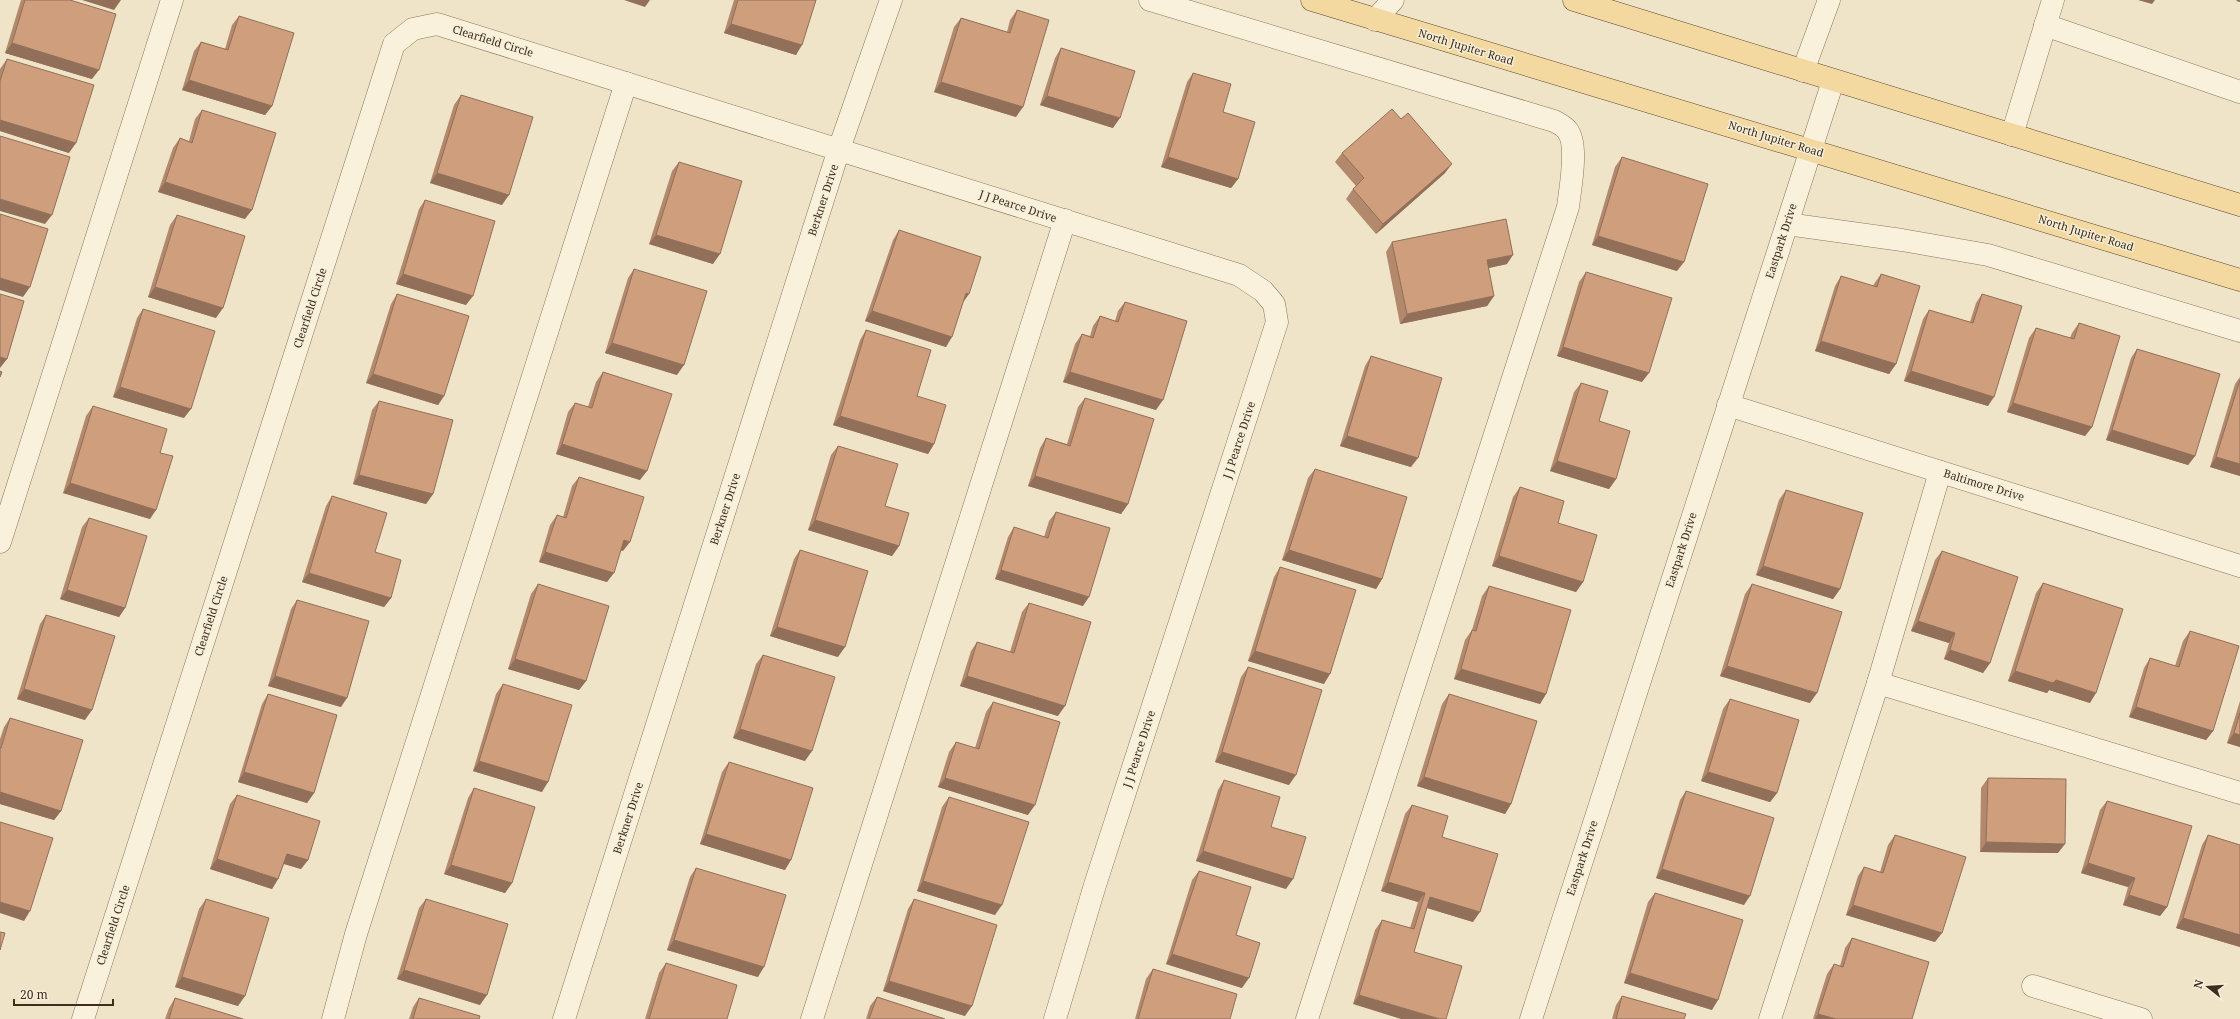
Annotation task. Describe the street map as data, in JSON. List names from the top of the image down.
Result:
{
  "streets": {
    "main road": ["North Jupiter Road"],
    "street": [
      "Clearfield Circle",
      "Berkner Drive",
      "J J Pearce Drive",
      "Eastpark Drive",
      "Baltimore Drive"
    ]
  },
  "crossings": [
    ["Clearfield Circle", "Berkner Drive"],
    ["Clearfield Circle", "J J Pearce Drive"],
    ["North Jupiter Road", "Eastpark Drive"],
    ["Berkner Drive", "J J Pearce Drive"],
    ["Eastpark Drive", "Baltimore Drive"]
  ],
  "scale_bar": "20 m",
  "north": "left"
}
